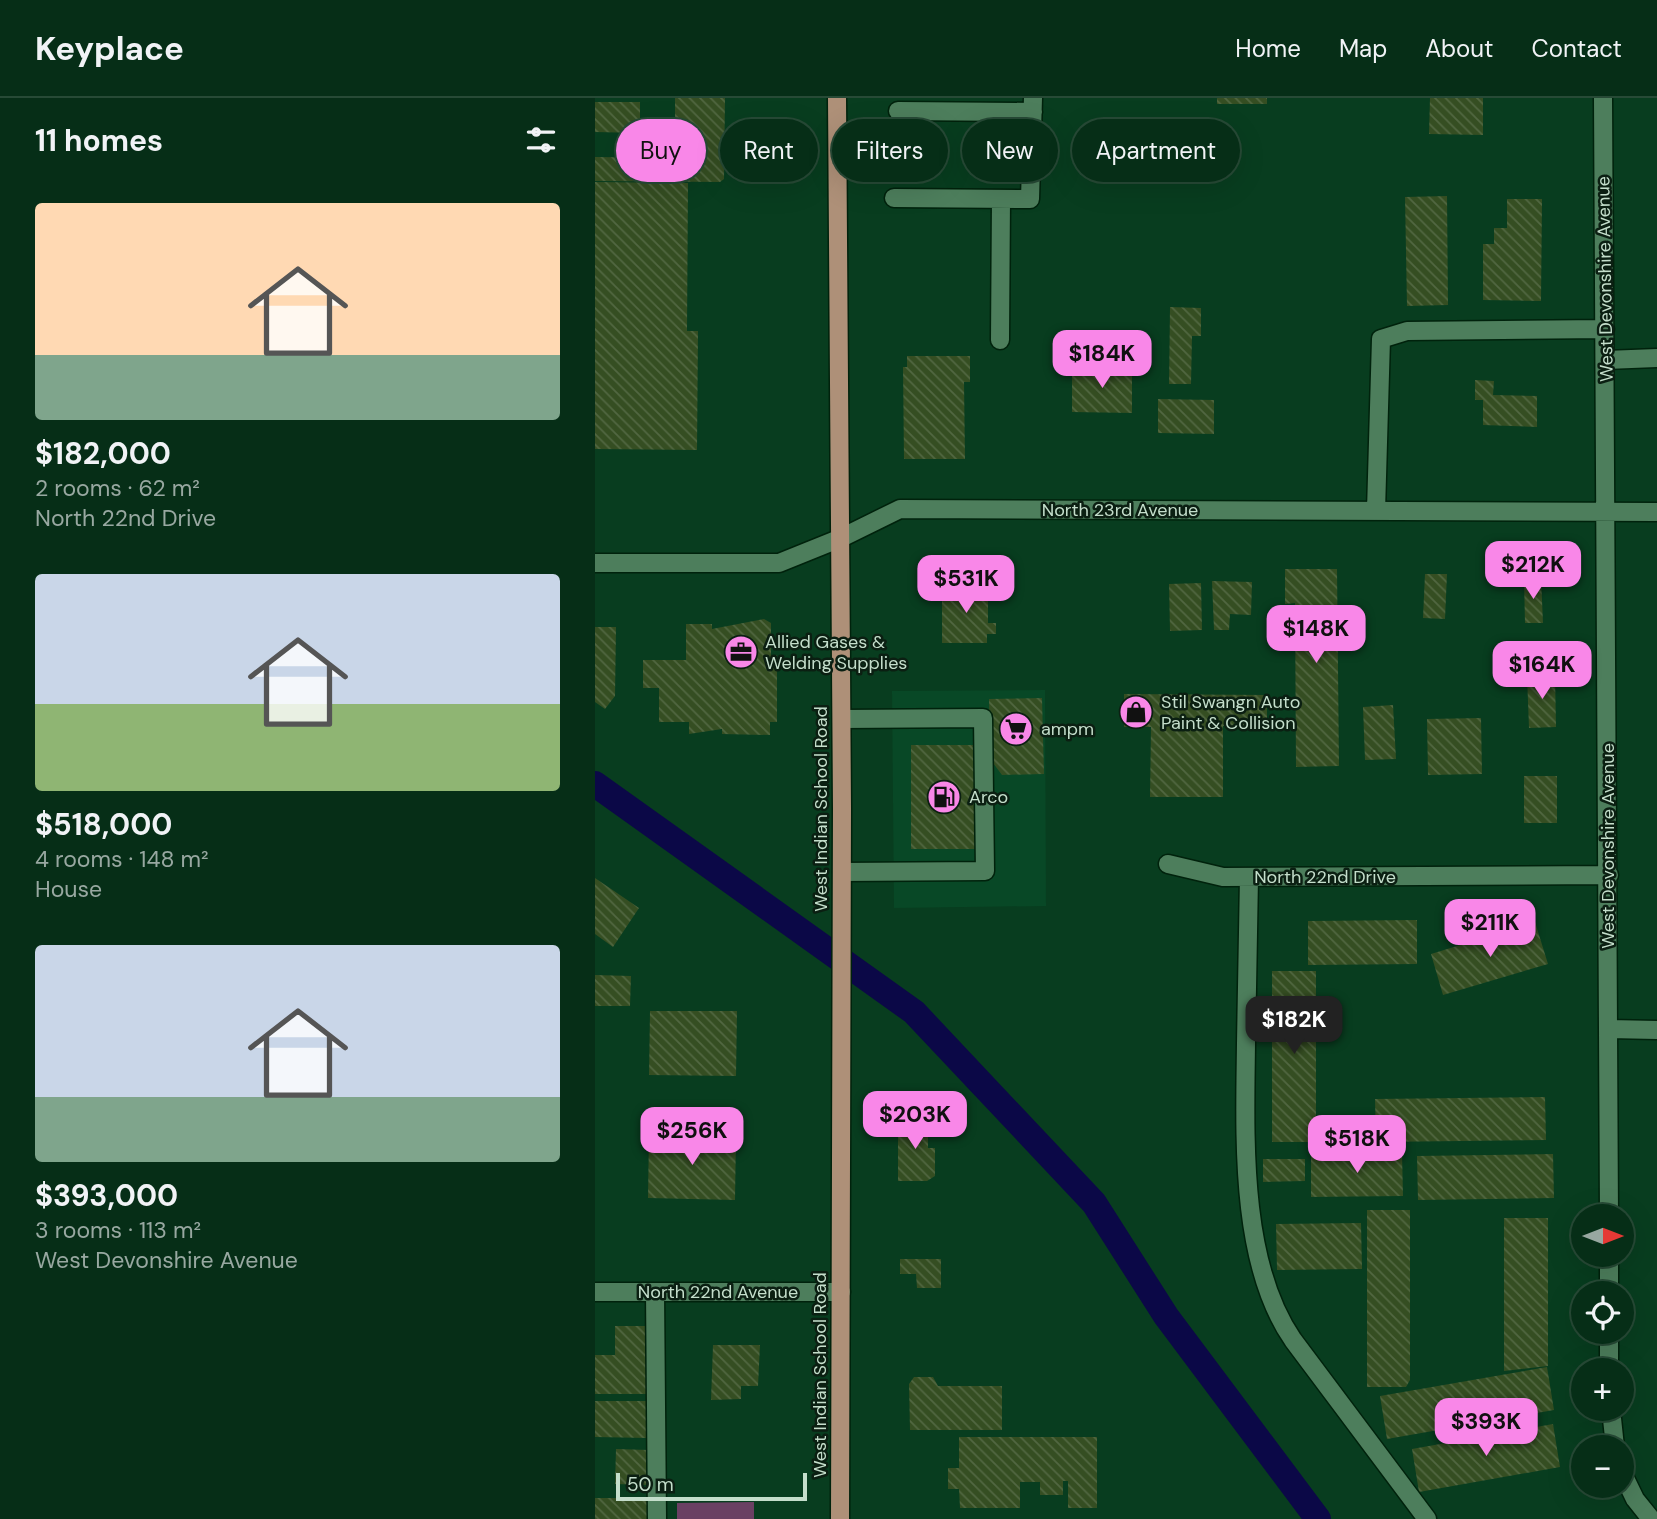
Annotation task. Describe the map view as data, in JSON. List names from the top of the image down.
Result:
{
  "streets": {
    "main road": ["West Indian School Road"],
    "street": [
      "West Devonshire Avenue",
      "North 23rd Avenue",
      "North 22nd Drive",
      "North 22nd Avenue"
    ]
  },
  "crossings": [
    ["West Devonshire Avenue", "North 23rd Avenue"],
    ["West Devonshire Avenue", "North 22nd Drive"],
    ["North 23rd Avenue", "West Indian School Road"],
    ["West Indian School Road", "North 22nd Avenue"]
  ],
  "places": {
    "office": ["Allied Gases & Welding Supplies"],
    "shop": ["Stil Swangn Auto Paint & Collision"],
    "supermarket": ["ampm"],
    "fuel station": ["Arco"]
  },
  "scale_bar": "50 m",
  "north": "right",
  "page": {
    "header": "Keyplace",
    "nav": [
      "Home",
      "Map",
      "About",
      "Contact"
    ],
    "heading": "11 homes",
    "chip": [
      "Buy",
      "Rent",
      "Filters",
      "New",
      "Apartment"
    ],
    "list": [
      {
        "name": "$182,000",
        "note": "2 rooms · 62 m² · North 22nd Drive"
      },
      {
        "name": "$518,000",
        "note": "4 rooms · 148 m² · House"
      },
      {
        "name": "$393,000",
        "note": "3 rooms · 113 m² · West Devonshire Avenue"
      }
    ],
    "price": [
      "$184K",
      "$212K",
      "$531K",
      "$148K",
      "$164K",
      "$211K",
      "$182K",
      "$203K",
      "$256K",
      "$518K",
      "$393K"
    ],
    "map_buttons": ["+", "−"],
    "scale": "50 m"
  }
}
